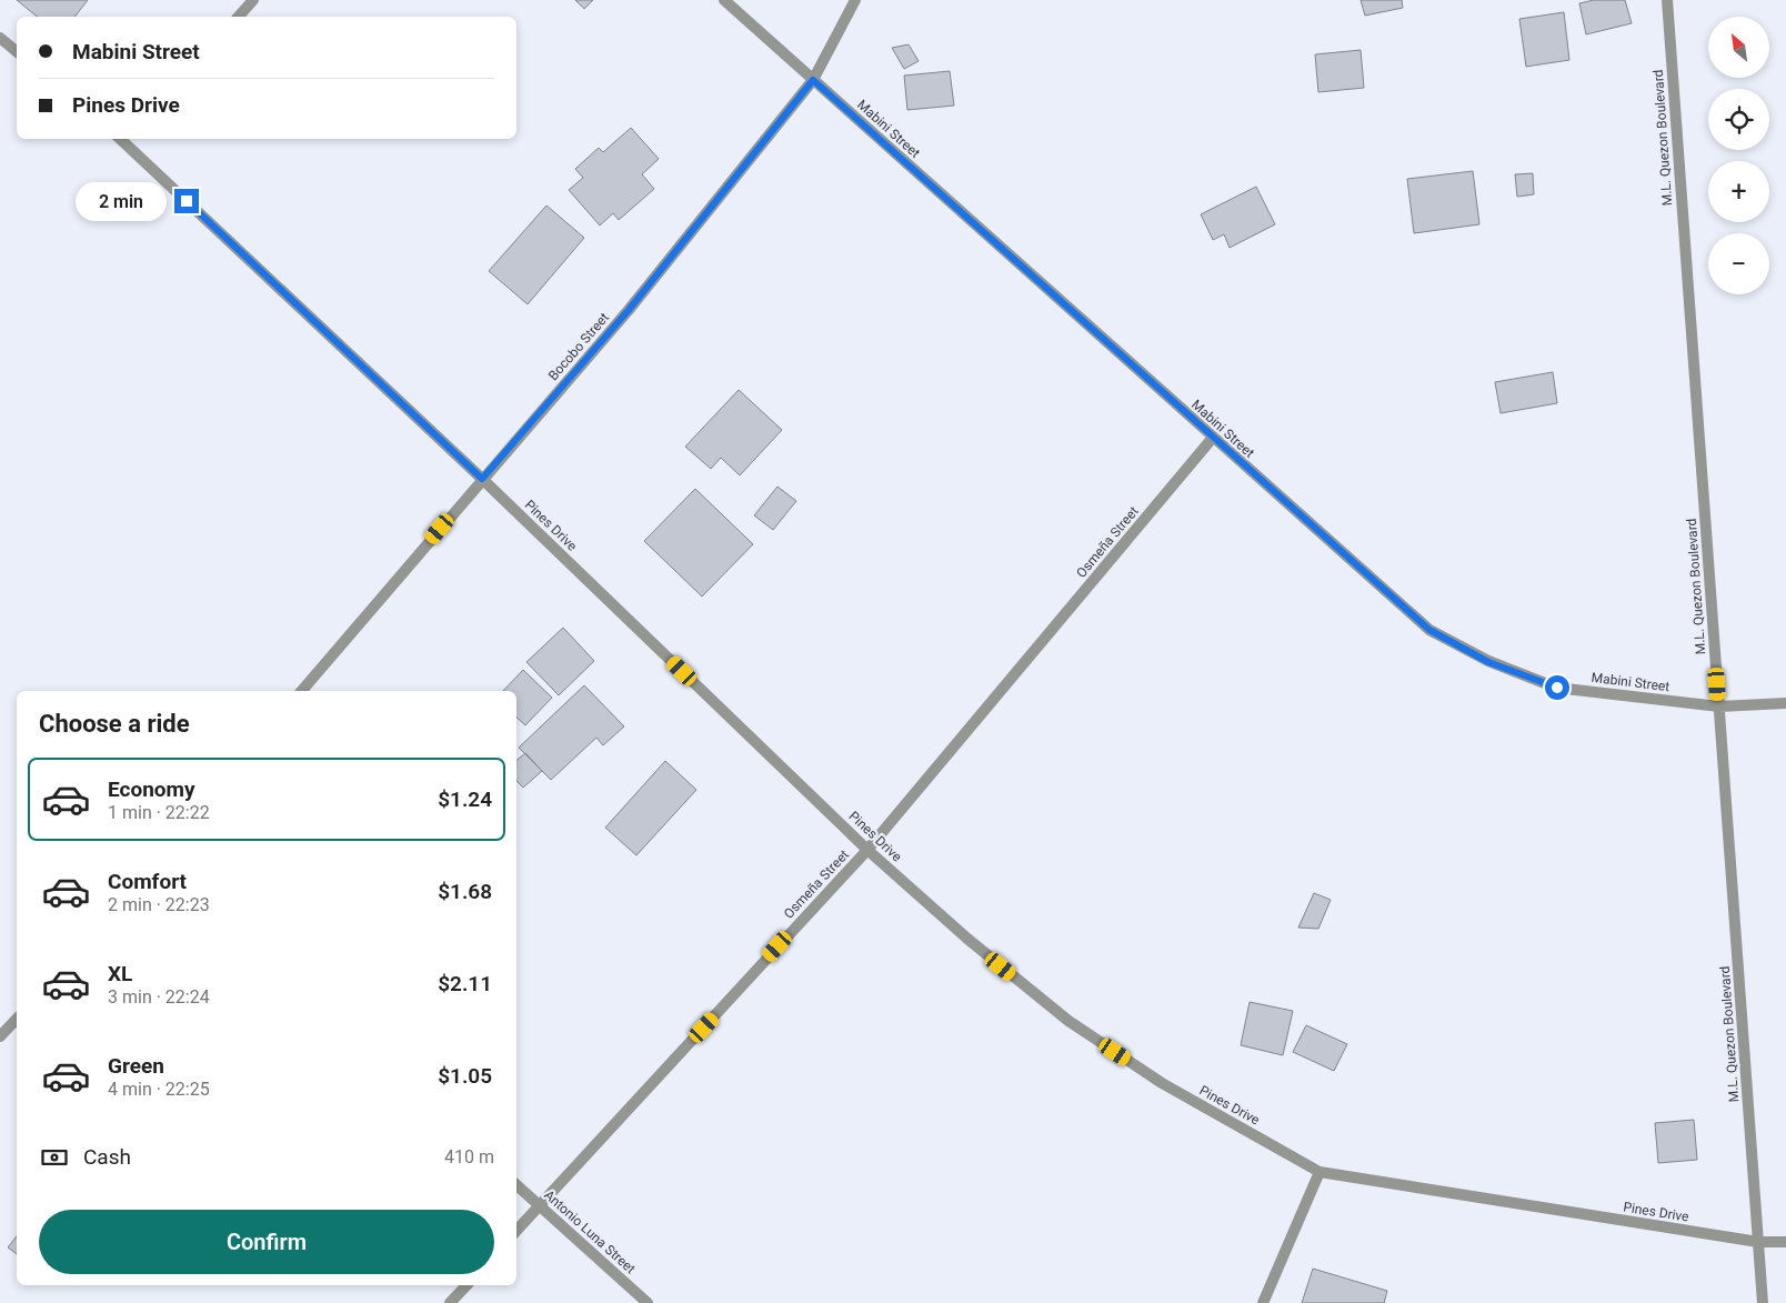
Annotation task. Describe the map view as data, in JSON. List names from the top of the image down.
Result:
{
  "streets": {
    "street": [
      "Mabini Street",
      "M.L. Quezon Boulevard",
      "Bocobo Street",
      "Pines Drive",
      "Osmeña Street",
      "Antonio Luna Street"
    ]
  },
  "crossings": [
    ["Mabini Street", "M.L. Quezon Boulevard"],
    ["Mabini Street", "Bocobo Street"],
    ["Mabini Street", "Osmeña Street"],
    ["M.L. Quezon Boulevard", "Pines Drive"],
    ["Bocobo Street", "Pines Drive"],
    ["Pines Drive", "Osmeña Street"],
    ["Osmeña Street", "Antonio Luna Street"]
  ],
  "north": "top left",
  "page": {
    "map_buttons": ["+", "−"],
    "banner": ["Mabini Street", "Pines Drive"],
    "bubble": "2 min",
    "heading": "Choose a ride",
    "list": [
      {
        "name": "Economy",
        "note": "1 min · 22:22",
        "value": "$1.24"
      },
      {
        "name": "Comfort",
        "note": "2 min · 22:23",
        "value": "$1.68"
      },
      {
        "name": "XL",
        "note": "3 min · 22:24",
        "value": "$2.11"
      },
      {
        "name": "Green",
        "note": "4 min · 22:25",
        "value": "$1.05"
      }
    ],
    "pay": ["Cash", "410 m"],
    "buttons": "Confirm"
  }
}
